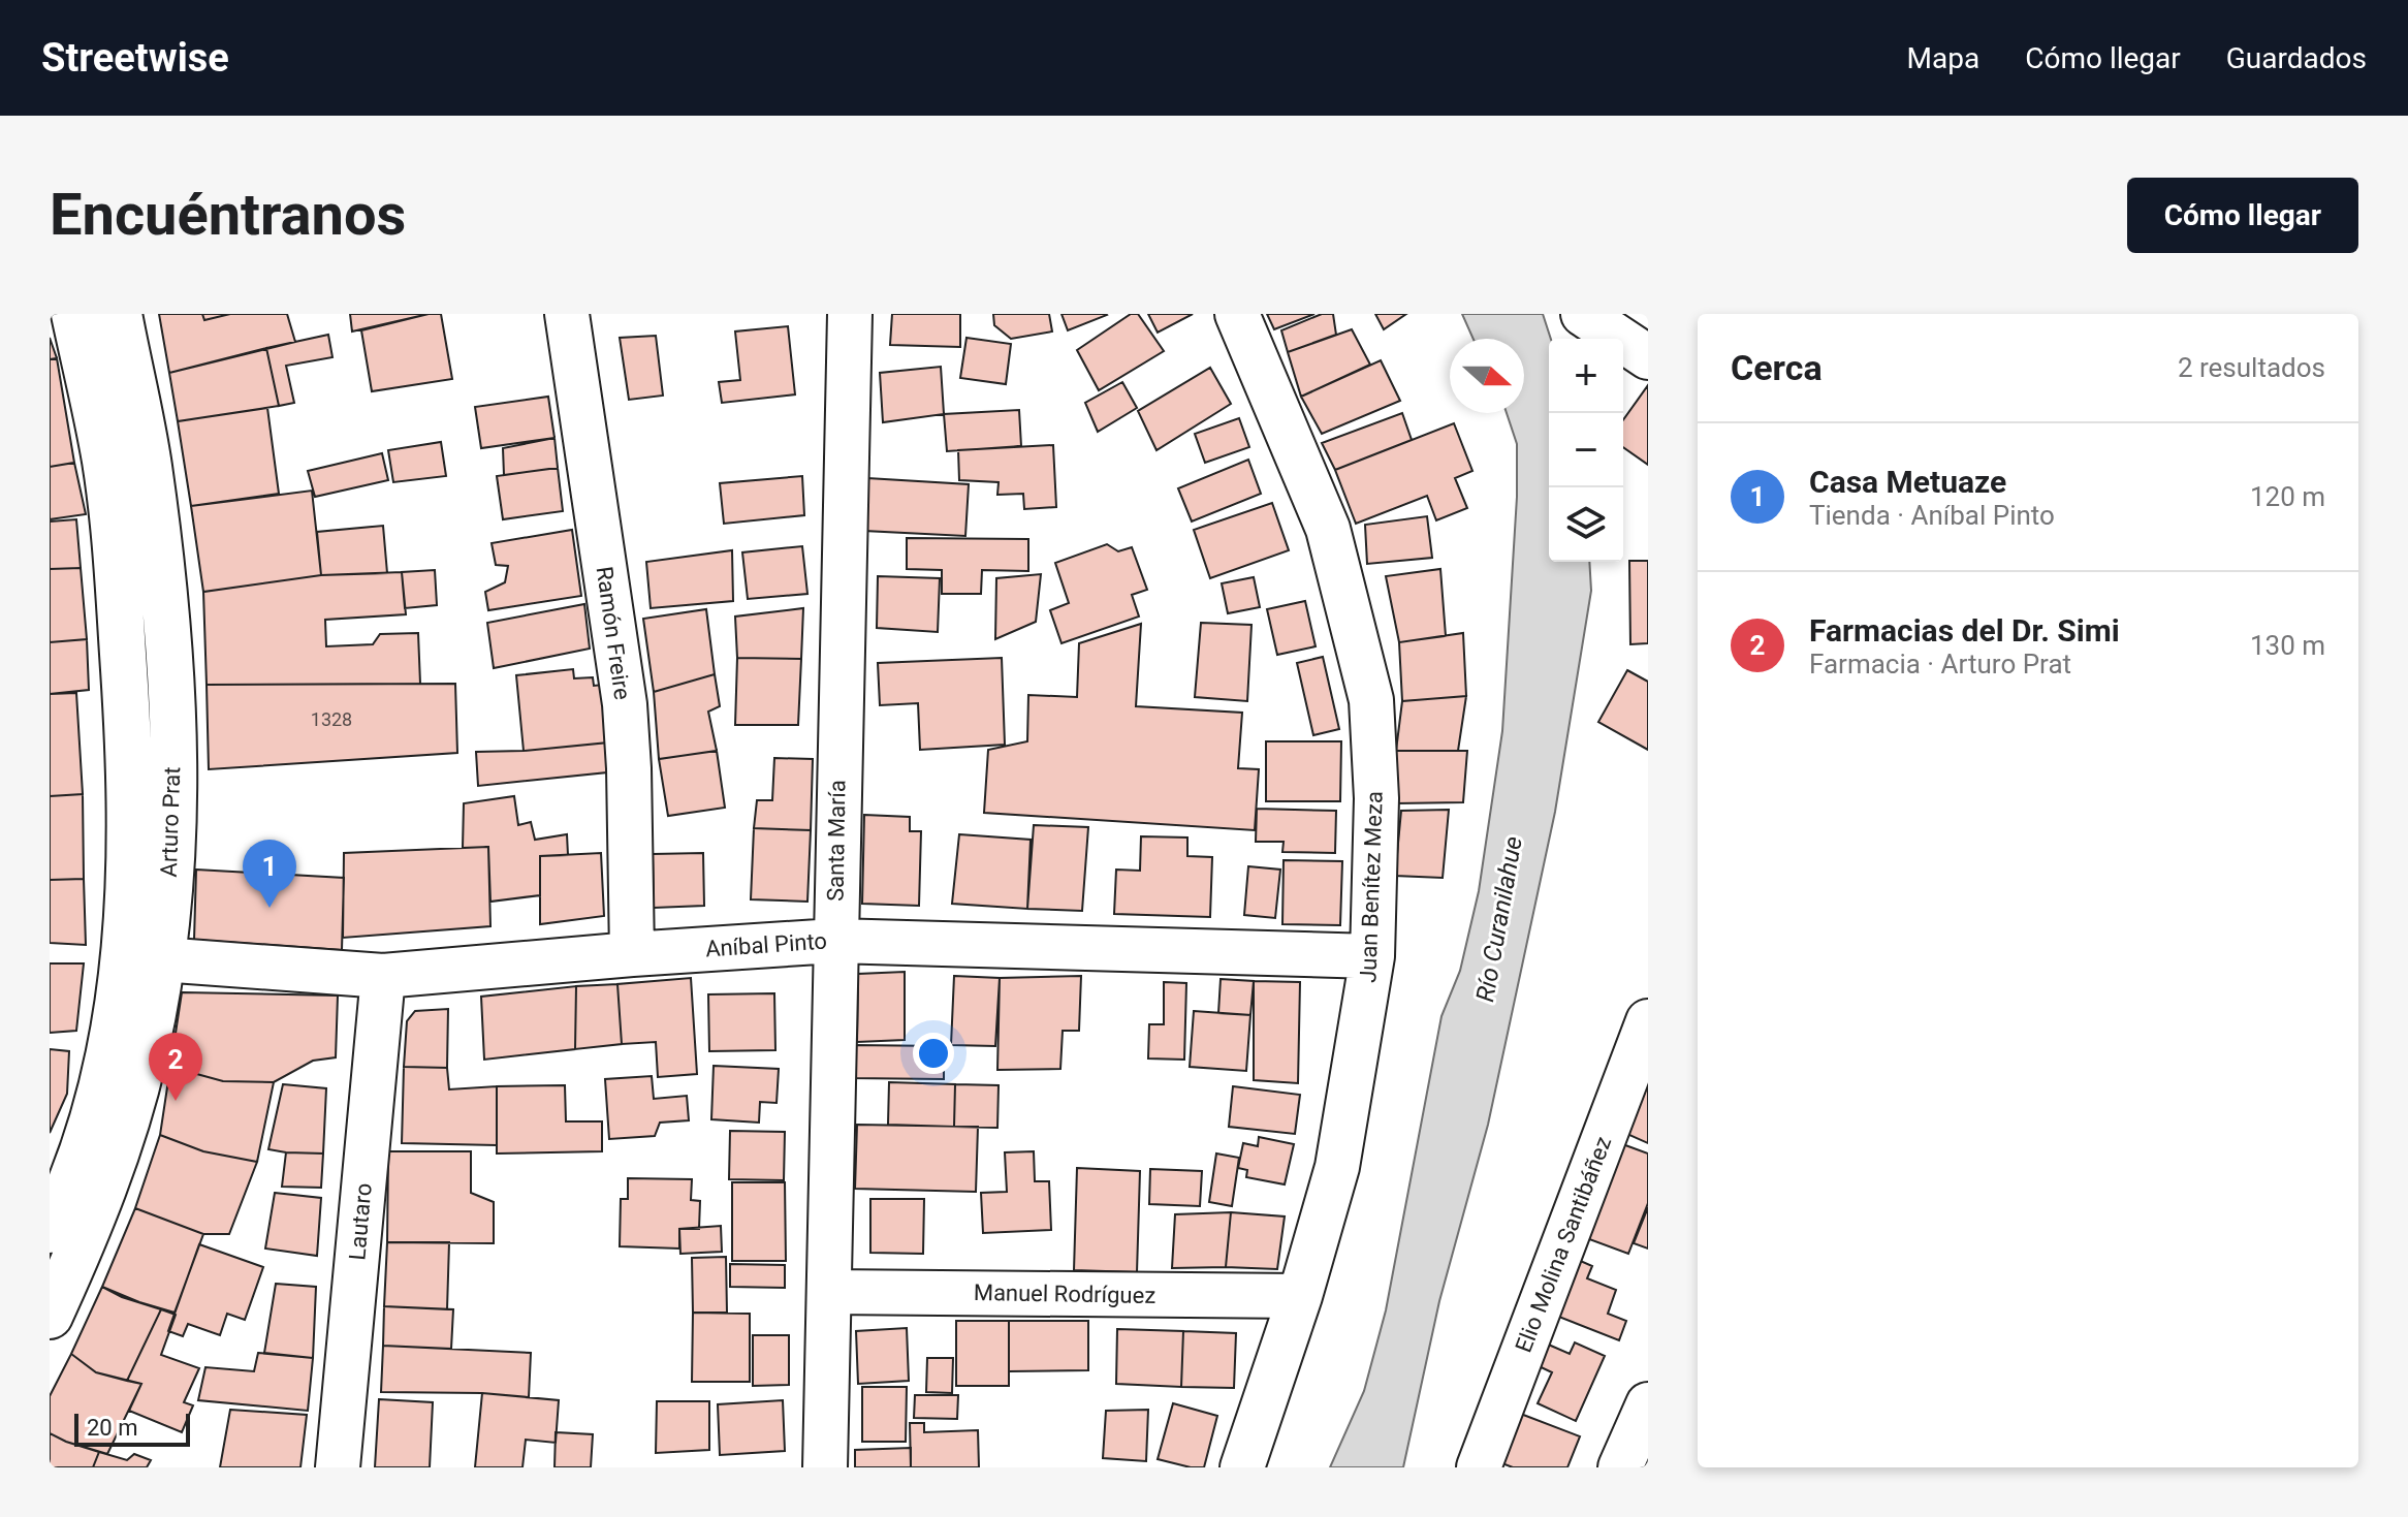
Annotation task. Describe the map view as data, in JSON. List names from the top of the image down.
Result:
{
  "streets": {
    "main road": ["Arturo Prat"],
    "street": [
      "Ramón Freire",
      "Santa María",
      "Juan Benítez Meza",
      "Aníbal Pinto",
      "Lautaro",
      "Elio Molina Santibáñez",
      "Manuel Rodríguez"
    ]
  },
  "crossings": [
    ["Ramón Freire", "Aníbal Pinto"],
    ["Arturo Prat", "Aníbal Pinto"],
    ["Santa María", "Aníbal Pinto"],
    ["Santa María", "Manuel Rodríguez"],
    ["Juan Benítez Meza", "Aníbal Pinto"],
    ["Juan Benítez Meza", "Manuel Rodríguez"],
    ["Aníbal Pinto", "Lautaro"]
  ],
  "water": ["Río Curanilahue"],
  "house_numbers": ["1328"],
  "scale_bar": "20 m",
  "north": "right",
  "page": {
    "header": "Streetwise",
    "nav": ["Mapa", "Cómo llegar", "Guardados"],
    "buttons": "Cómo llegar",
    "title": "Encuéntranos",
    "heading": ["Cerca", "2 resultados"],
    "map_buttons": ["+", "−"],
    "list": [
      {
        "mark": "1",
        "name": "Casa Metuaze",
        "note": "Tienda · Aníbal Pinto",
        "value": "120 m"
      },
      {
        "mark": "2",
        "name": "Farmacias del Dr. Simi",
        "note": "Farmacia · Arturo Prat",
        "value": "130 m"
      }
    ],
    "pins": ["1", "2"],
    "scale": "20 m"
  }
}
